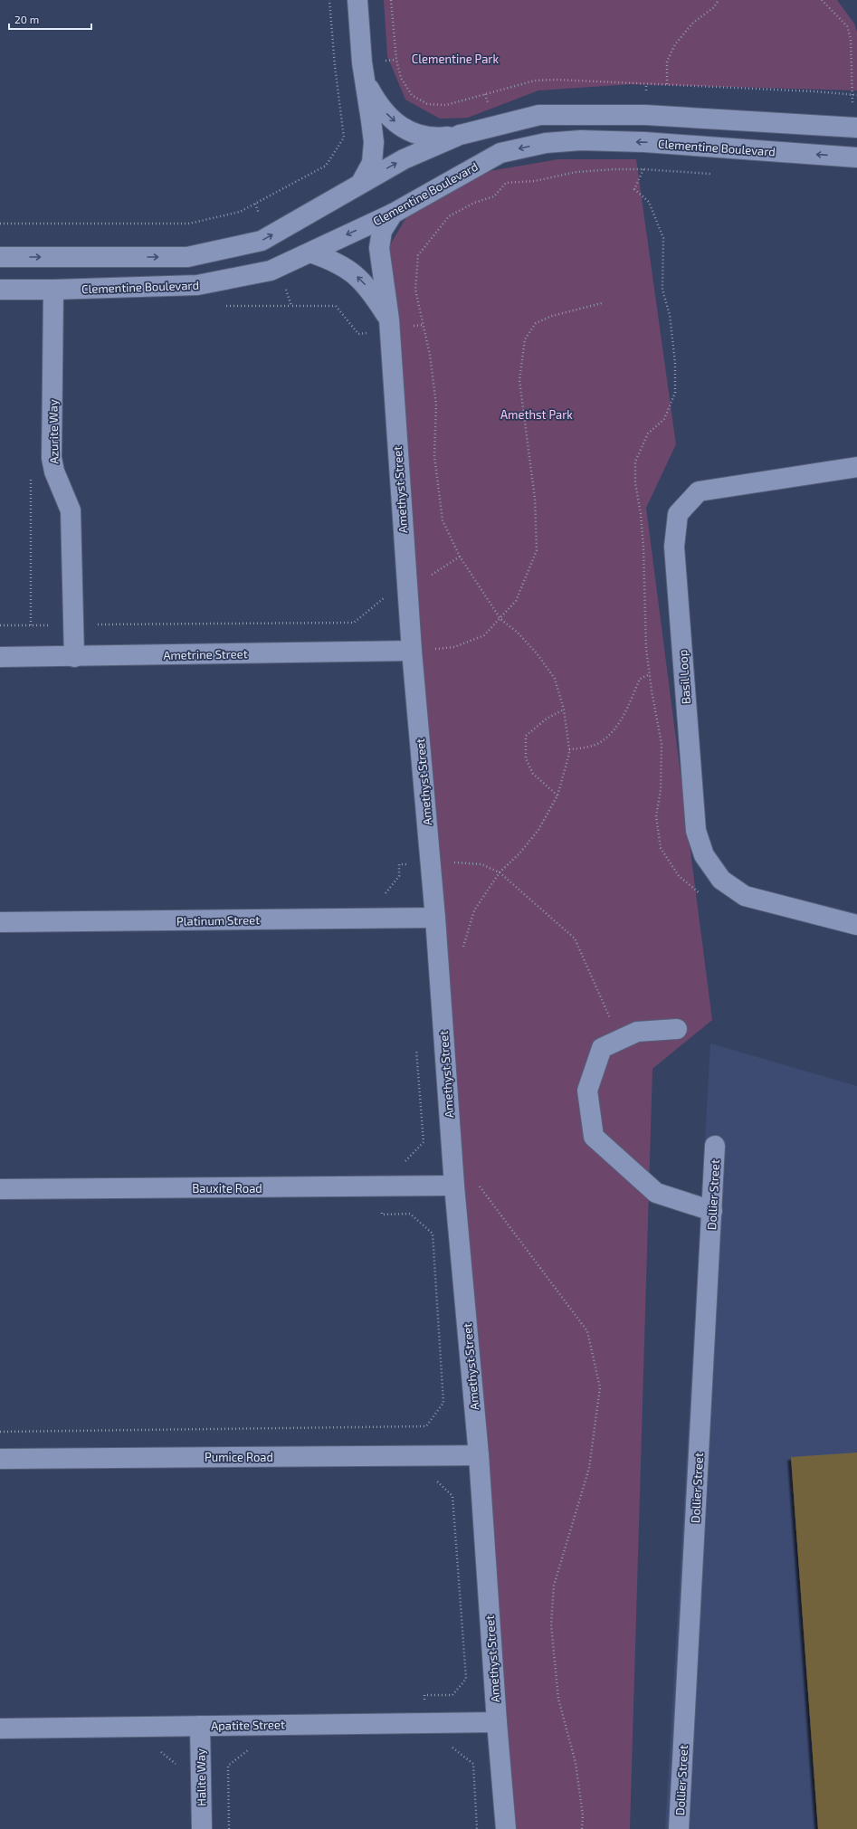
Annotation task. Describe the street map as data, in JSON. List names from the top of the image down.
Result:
{
  "streets": {
    "street": [
      "Clementine Boulevard",
      "Azurite Way",
      "Amethyst Street",
      "Ametrine Street",
      "Basil Loop",
      "Platinum Street",
      "Bauxite Road",
      "Dollier Street",
      "Pumice Road",
      "Apatite Street",
      "Halite Way"
    ]
  },
  "crossings": [
    ["Clementine Boulevard", "Azurite Way"],
    ["Clementine Boulevard", "Amethyst Street"],
    ["Azurite Way", "Ametrine Street"],
    ["Amethyst Street", "Ametrine Street"],
    ["Amethyst Street", "Platinum Street"],
    ["Amethyst Street", "Bauxite Road"],
    ["Amethyst Street", "Pumice Road"],
    ["Amethyst Street", "Apatite Street"],
    ["Apatite Street", "Halite Way"]
  ],
  "parks": ["Clementine Park", "Amethst Park"],
  "scale_bar": "20 m"
}
